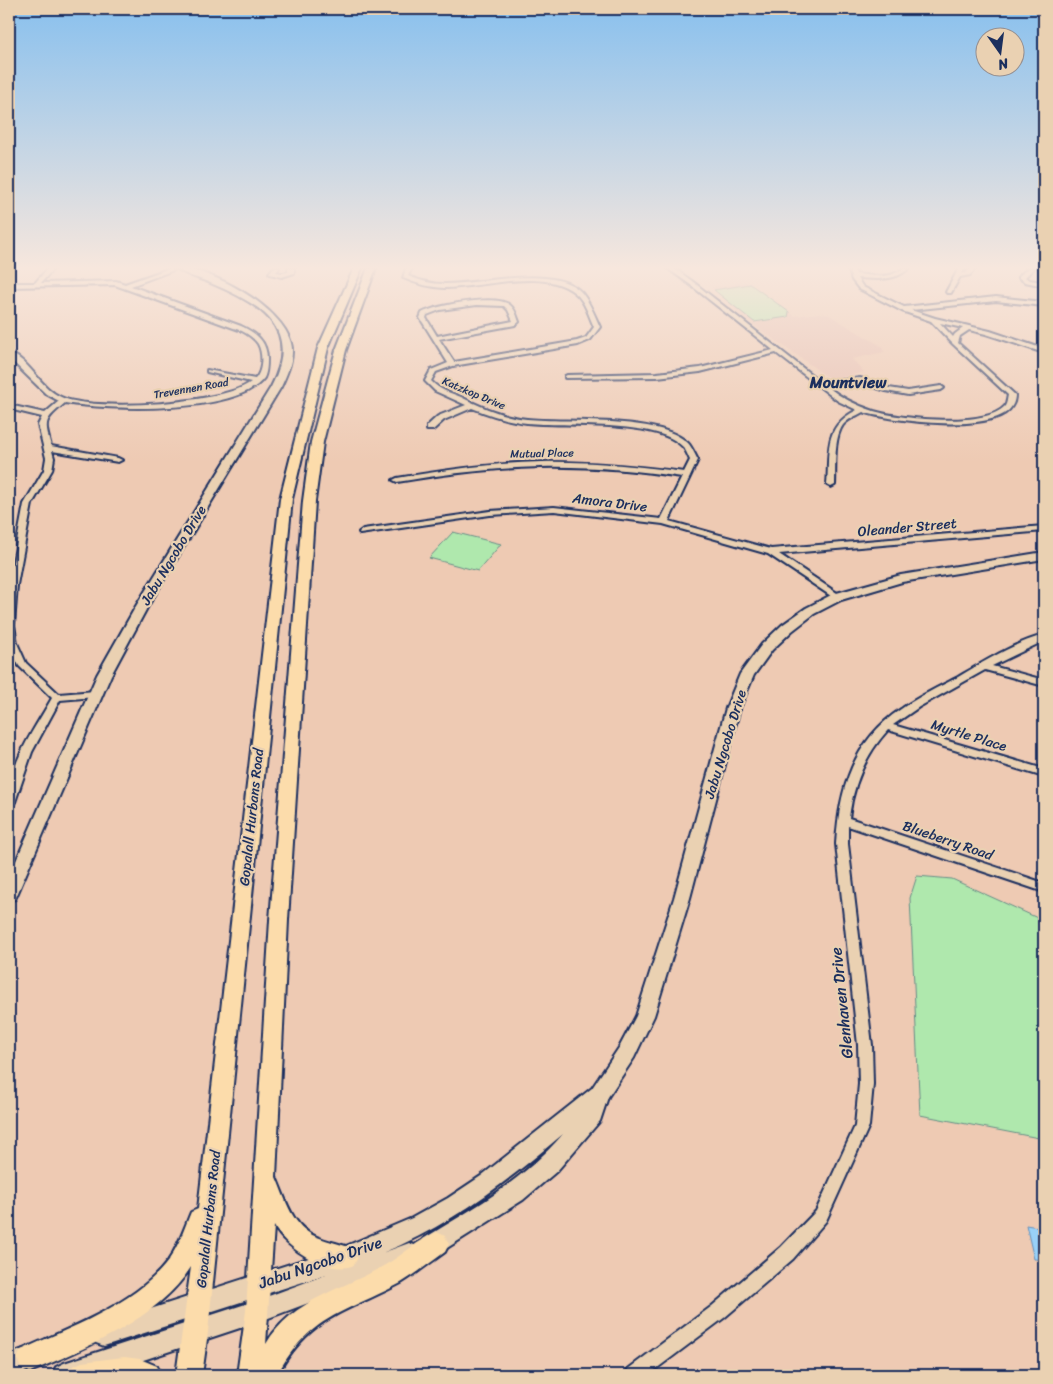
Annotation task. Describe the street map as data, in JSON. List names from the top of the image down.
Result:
{
  "streets": {
    "main road": ["Jabu Ngcobo Drive", "Gopalall Hurbans Road"],
    "street": [
      "Trevennen Road",
      "Katzkop Drive",
      "Mutual Place",
      "Amora Drive",
      "Oleander Street",
      "Myrtle Place",
      "Blueberry Road",
      "Glenhaven Drive"
    ]
  },
  "crossings": [
    ["Katzkop Drive", "Mutual Place"],
    ["Katzkop Drive", "Amora Drive"],
    ["Amora Drive", "Oleander Street"],
    ["Amora Drive", "Jabu Ngcobo Drive"],
    ["Jabu Ngcobo Drive", "Gopalall Hurbans Road"],
    ["Myrtle Place", "Glenhaven Drive"],
    ["Blueberry Road", "Glenhaven Drive"]
  ],
  "districts": ["Mountview"],
  "north": "bottom"
}
